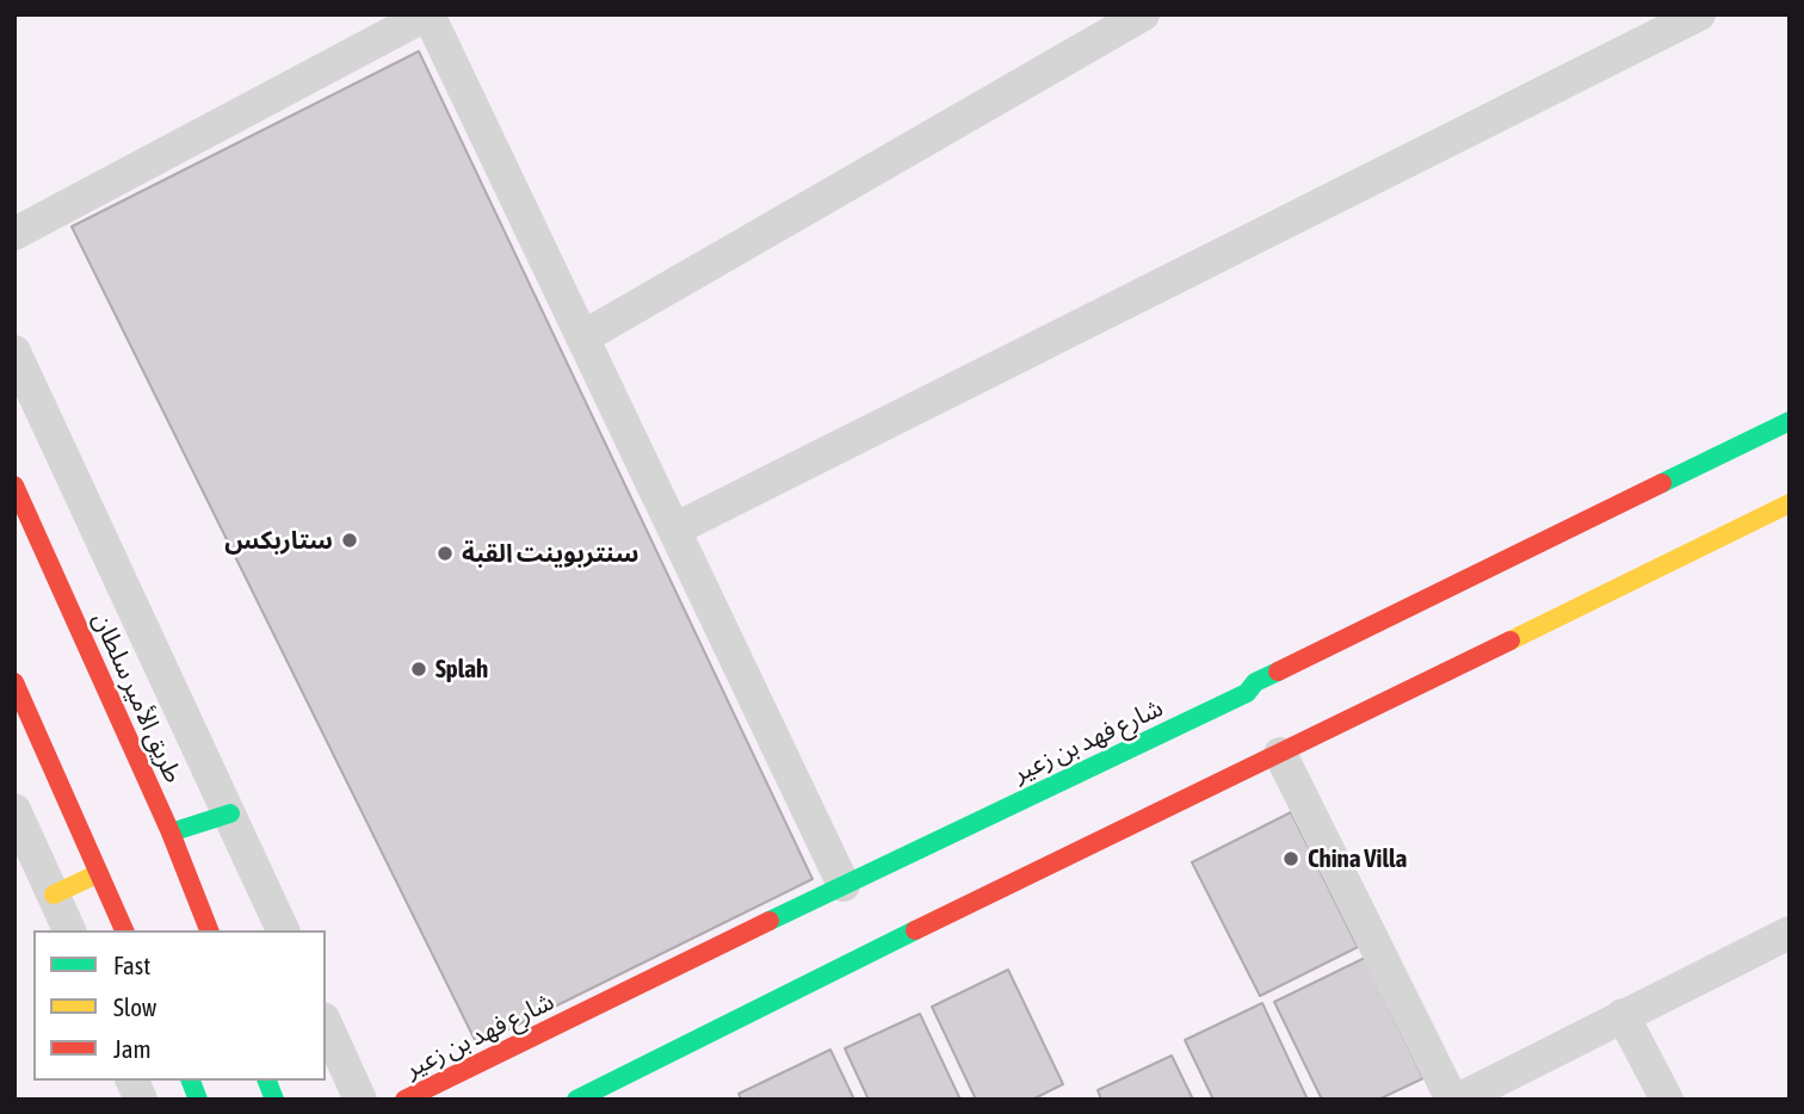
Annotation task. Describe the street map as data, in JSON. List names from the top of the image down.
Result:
{
  "streets": {
    "street": ["طريق الأمير سلطان", "شارع فهد بن زعير"]
  },
  "places": [
    "ستاربكس",
    "سنتربوينت القبة",
    "Splah",
    "China Villa"
  ],
  "legend": ["Fast", "Slow", "Jam"]
}
